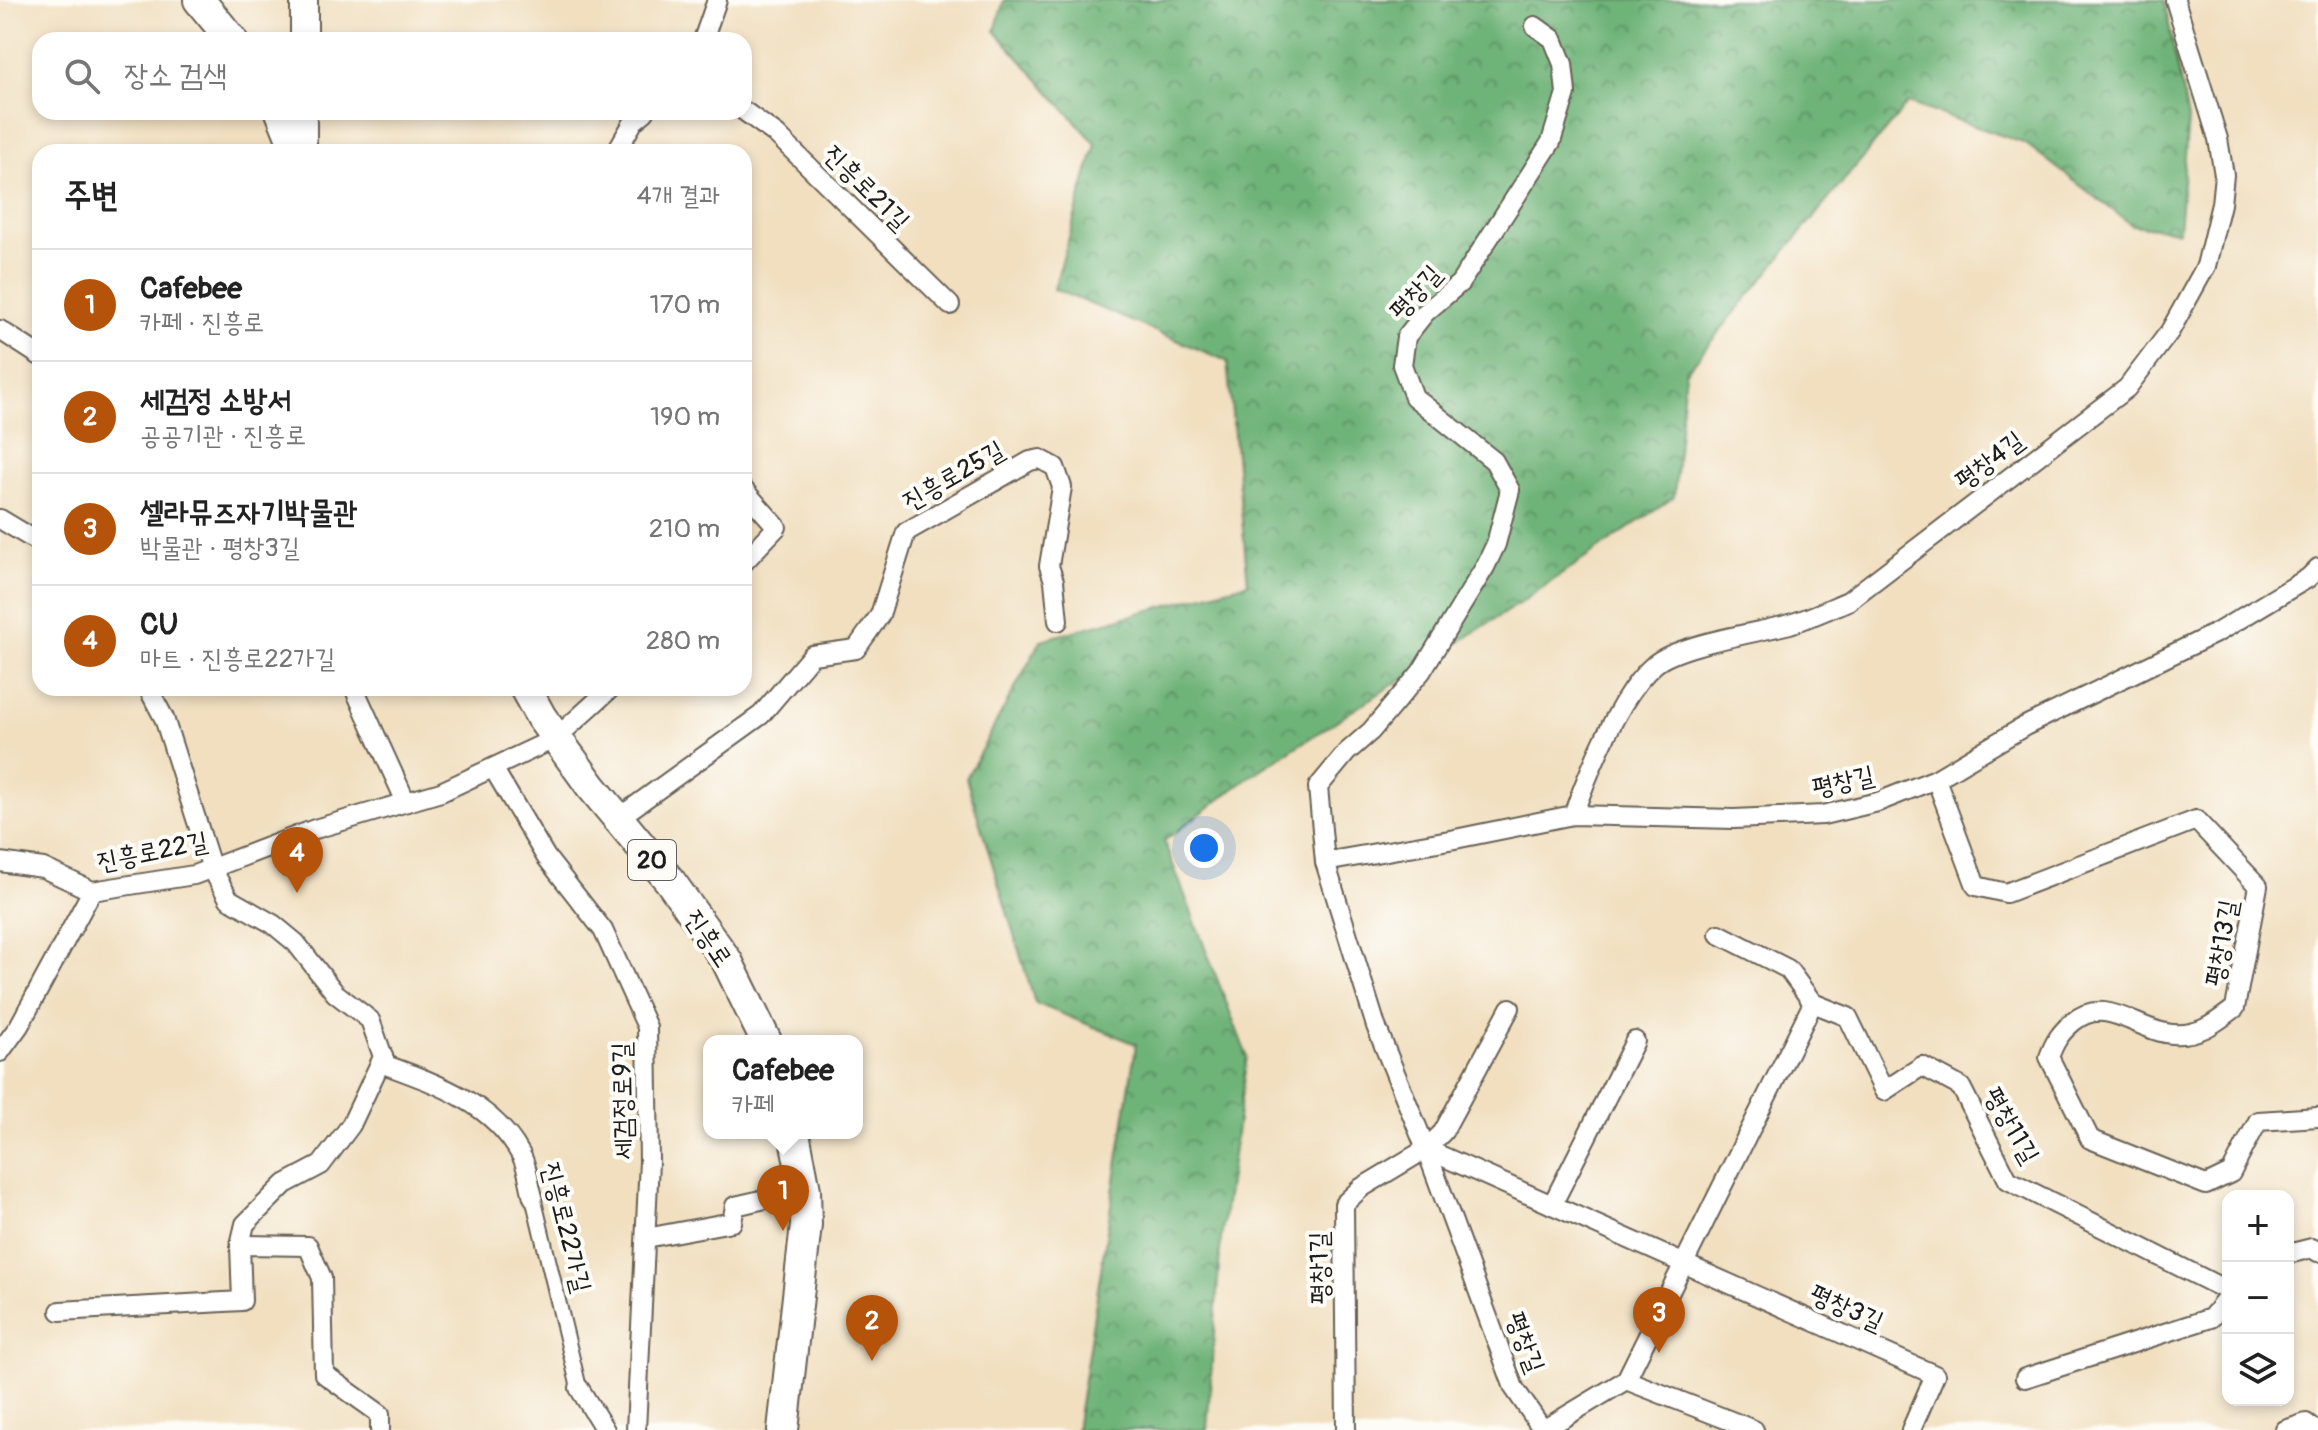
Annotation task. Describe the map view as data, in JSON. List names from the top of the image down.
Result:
{
  "streets": {
    "main road": ["20", "진흥로"],
    "street": [
      "진흥로21길",
      "평창길",
      "평창4길",
      "진흥로25길",
      "진흥로22길",
      "평창13길",
      "세검정로9길",
      "평창11길",
      "진흥로22가길",
      "평창1길",
      "평창3길"
    ]
  },
  "crossings": [
    ["평창길", "평창4길"],
    ["평창길", "평창13길"],
    ["평창길", "평창1길"],
    ["평창길", "평창3길"],
    ["진흥로25길", "진흥로"],
    ["진흥로22길", "진흥로"],
    ["진흥로22길", "세검정로9길"],
    ["평창1길", "평창3길"]
  ],
  "page": {
    "search": "장소 검색",
    "heading": ["주변", "4개 결과"],
    "list": [
      {
        "mark": "1",
        "name": "Cafebee",
        "note": "카페 · 진흥로",
        "value": "170 m"
      },
      {
        "mark": "2",
        "name": "세검정 소방서",
        "note": "공공기관 · 진흥로",
        "value": "190 m"
      },
      {
        "mark": "3",
        "name": "셀라뮤즈자기박물관",
        "note": "박물관 · 평창3길",
        "value": "210 m"
      },
      {
        "mark": "4",
        "name": "CU",
        "note": "마트 · 진흥로22가길",
        "value": "280 m"
      }
    ],
    "pins": [
      "4",
      "1",
      "3",
      "2"
    ],
    "popup": ["Cafebee", "카페"],
    "map_buttons": ["+", "−"]
  }
}
